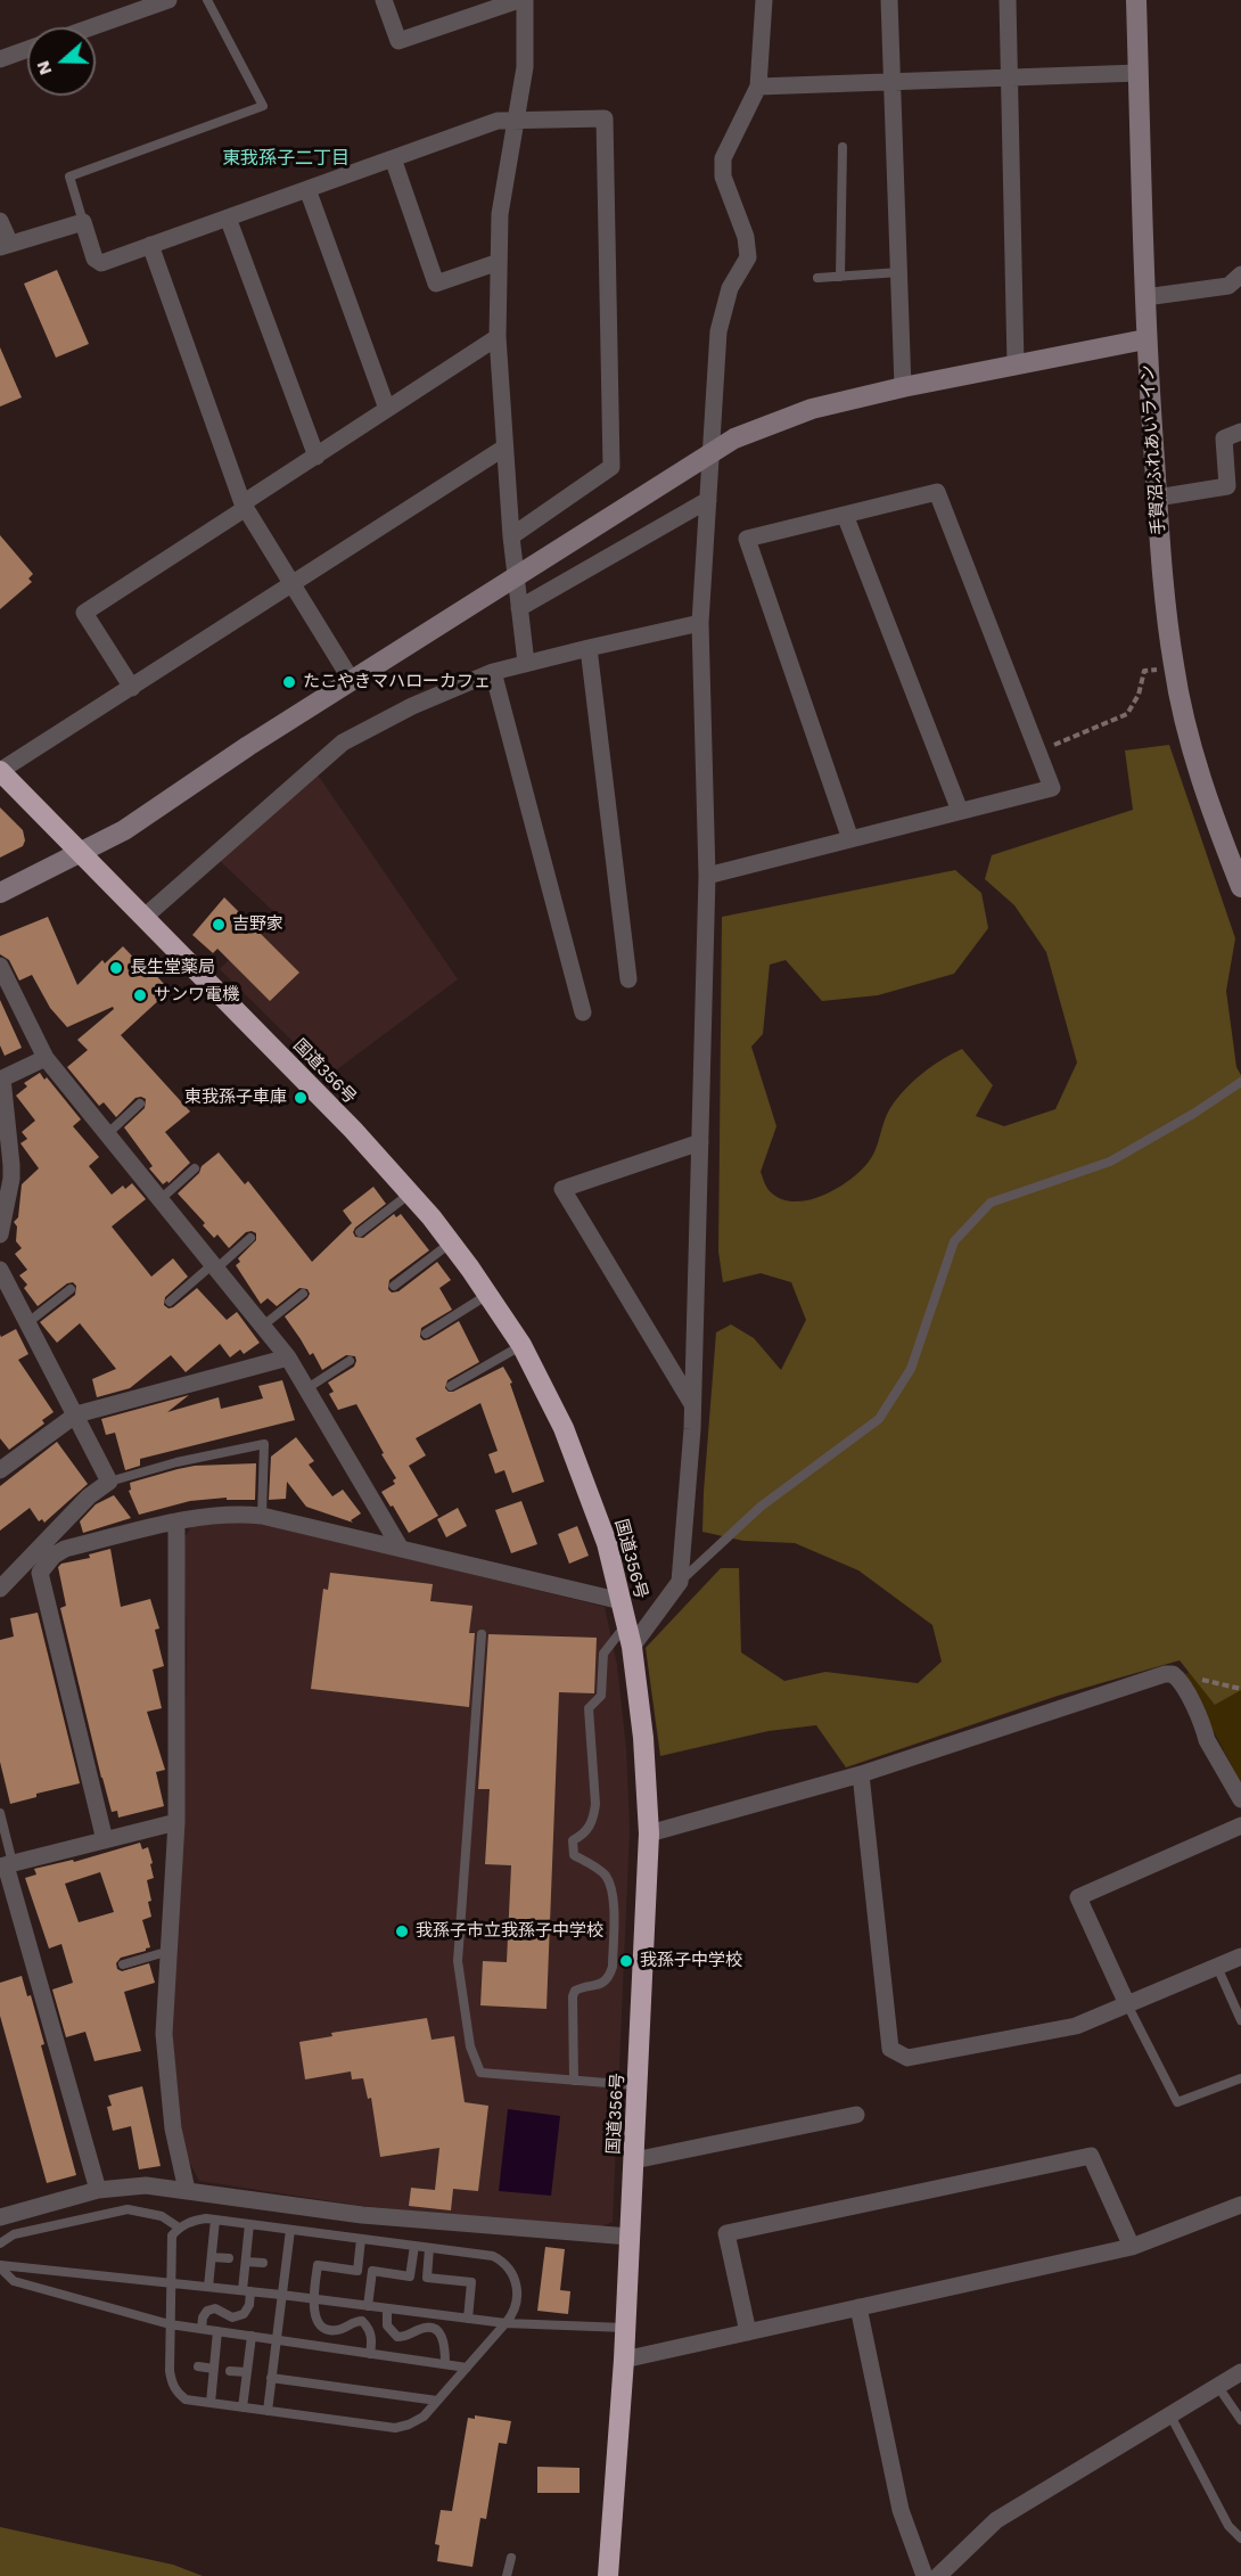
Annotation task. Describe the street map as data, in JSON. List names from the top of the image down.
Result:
{
  "streets": {
    "highway": ["国道356号"],
    "street": ["手賀沼ふれあいライン"]
  },
  "districts": ["東我孫子二丁目"],
  "places": [
    "たこやきマハローカフェ",
    "吉野家",
    "長生堂薬局",
    "サンワ電機",
    "東我孫子車庫",
    "我孫子市立我孫子中学校",
    "我孫子中学校"
  ],
  "north": "left"
}
